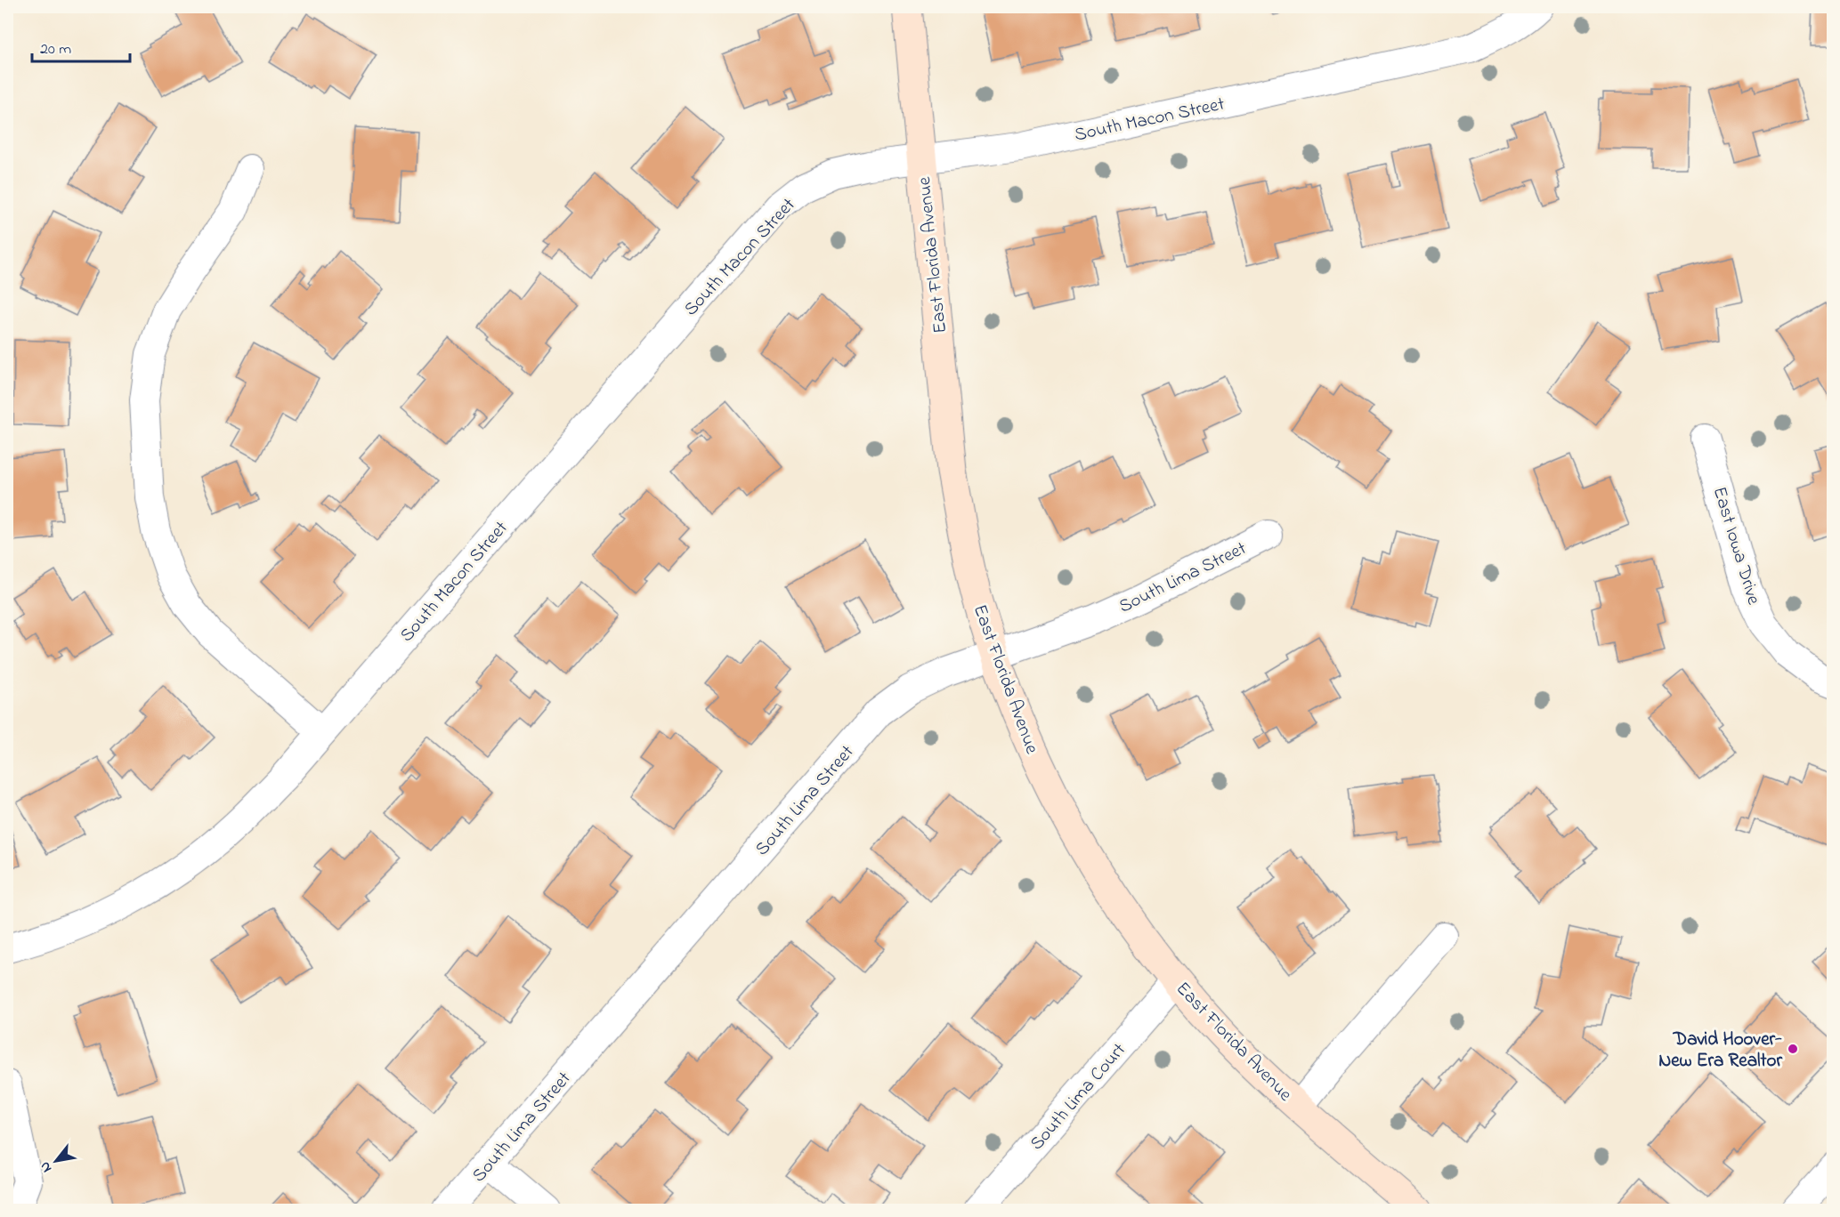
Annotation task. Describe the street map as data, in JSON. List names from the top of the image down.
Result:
{
  "streets": {
    "street": [
      "South Macon Street",
      "East Florida Avenue",
      "East Iowa Drive",
      "South Lima Street",
      "South Lima Court"
    ]
  },
  "crossings": [
    ["South Macon Street", "East Florida Avenue"],
    ["East Florida Avenue", "South Lima Street"],
    ["East Florida Avenue", "South Lima Court"]
  ],
  "places": ["David Hoover- New Era Realtor"],
  "scale_bar": "20 m",
  "north": "bottom left"
}
